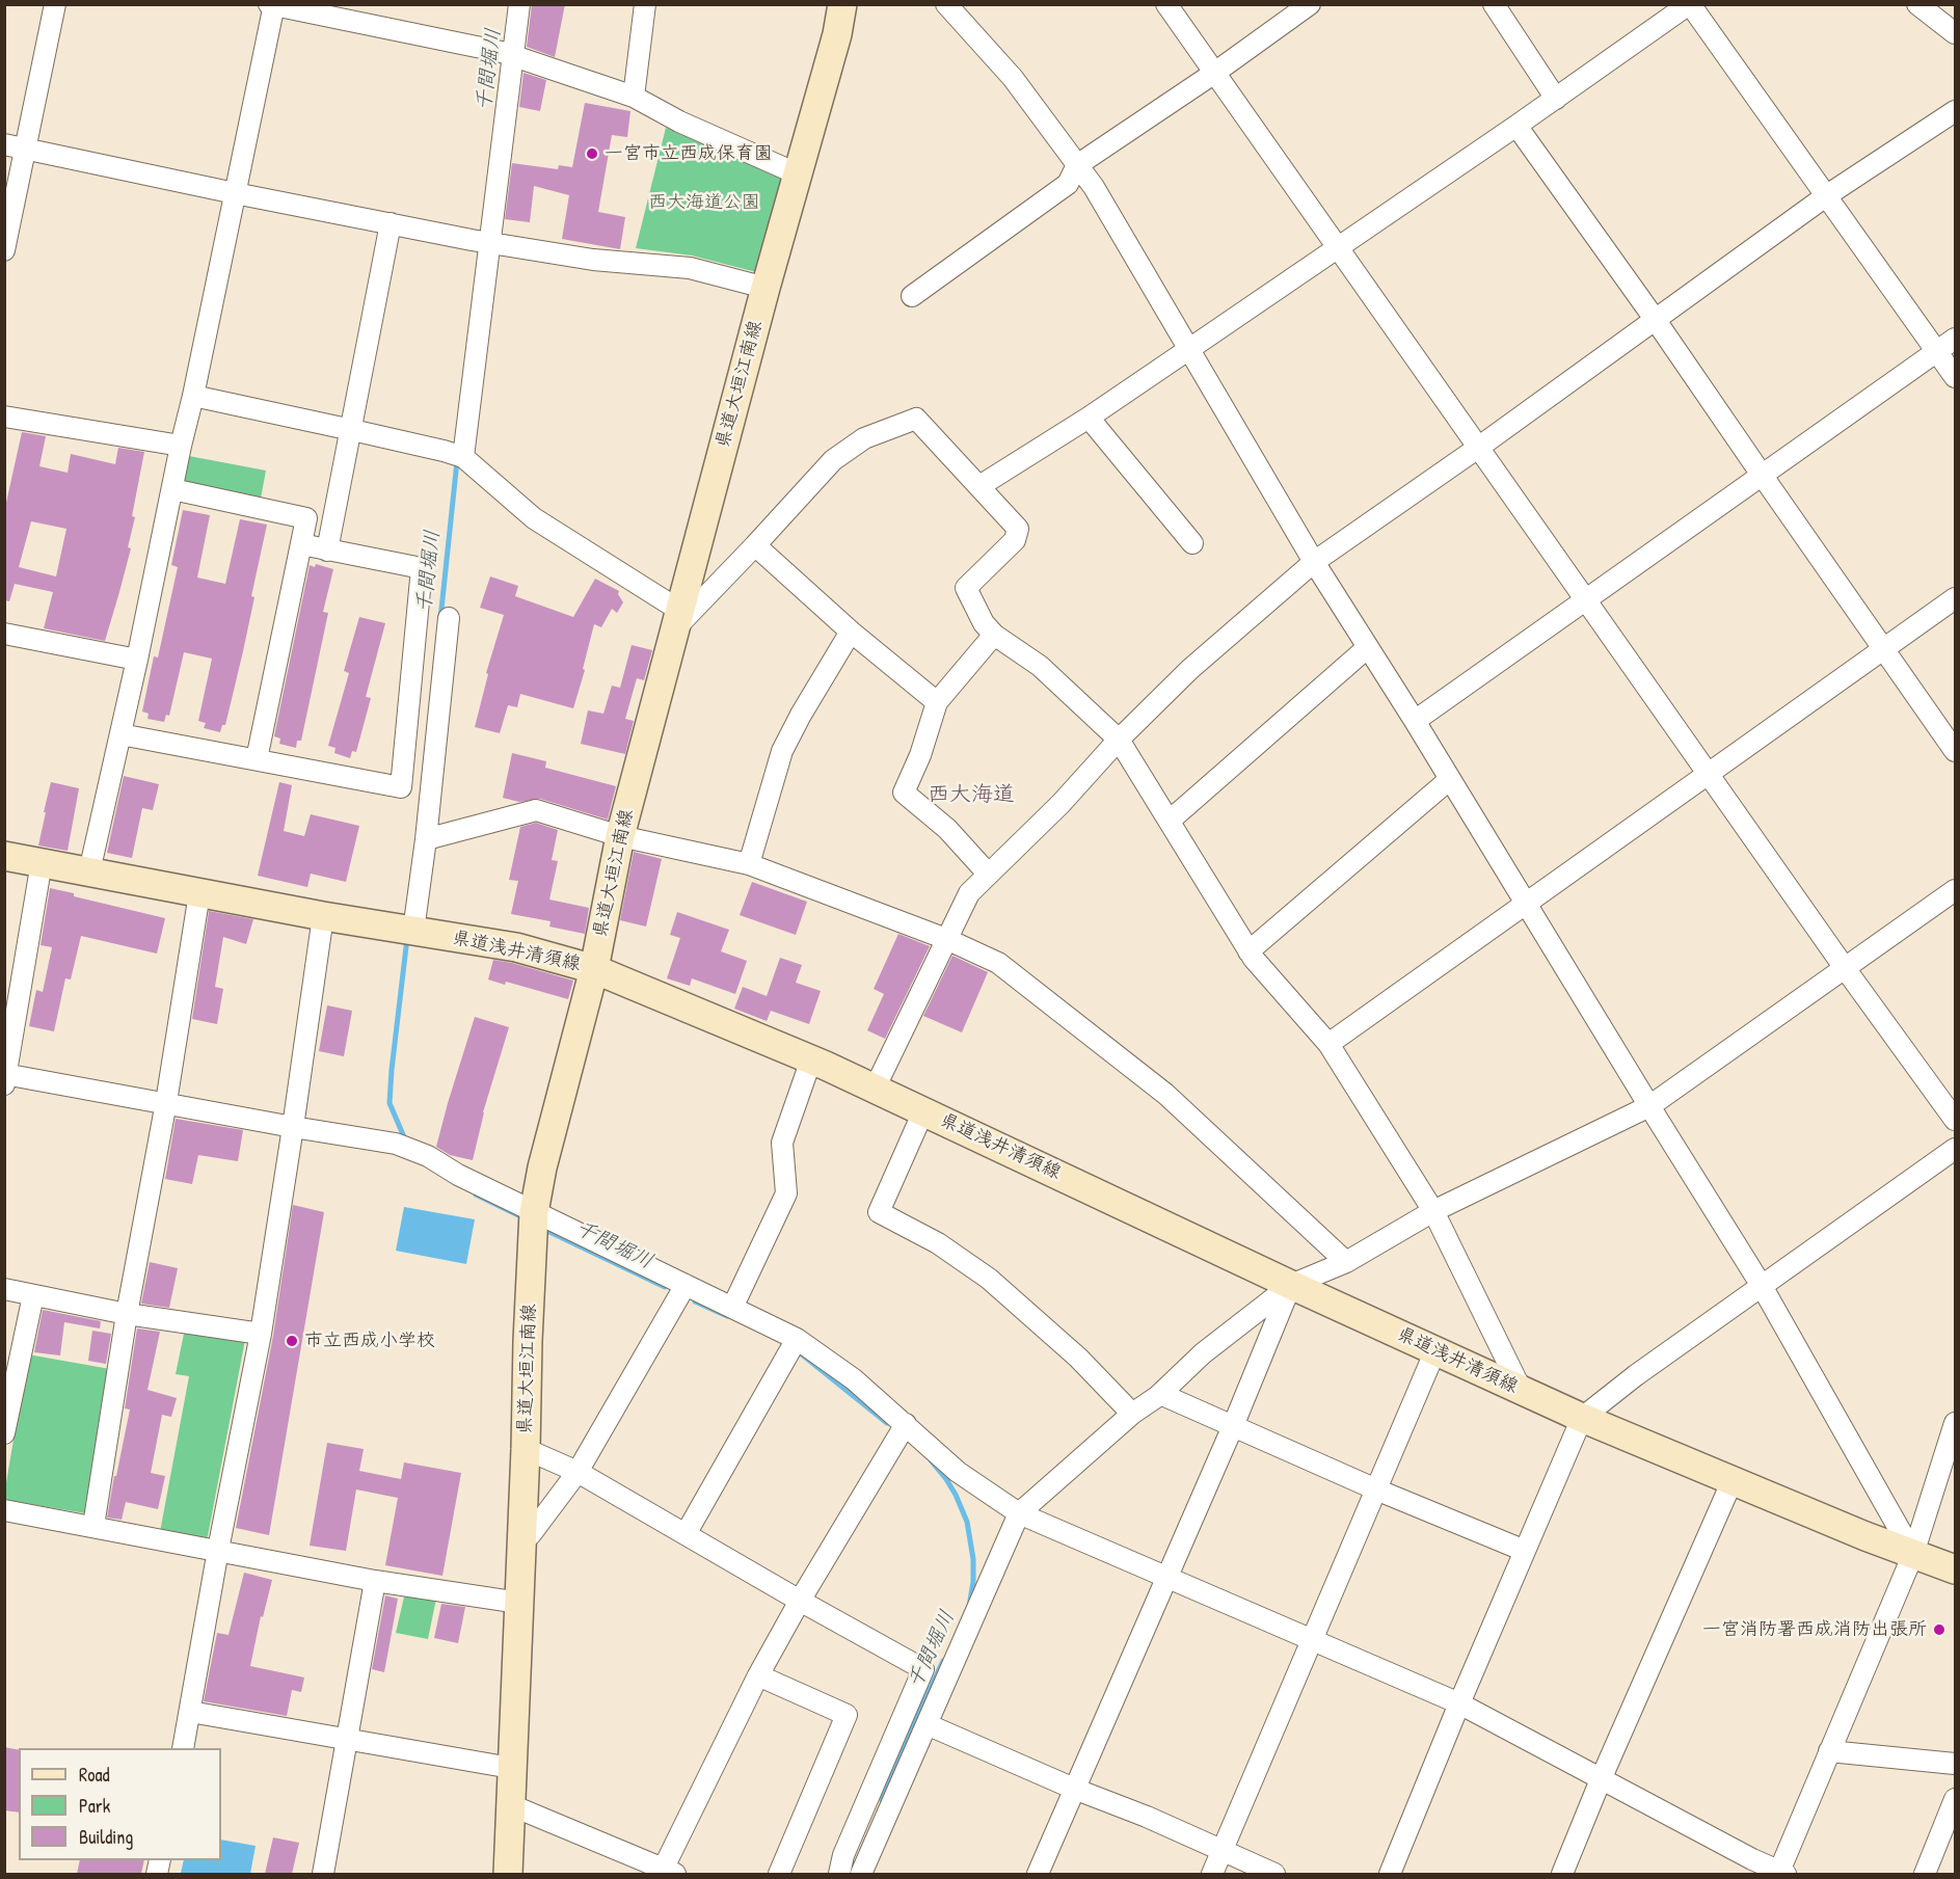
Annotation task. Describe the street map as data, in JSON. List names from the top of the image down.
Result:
{
  "streets": {
    "main road": ["県道大垣江南線", "県道浅井清須線"]
  },
  "crossings": [
    ["県道大垣江南線", "県道浅井清須線"]
  ],
  "districts": ["西大海道"],
  "water": ["千間堀川"],
  "parks": ["西大海道公園"],
  "places": ["一宮市立西成保育園", "市立西成小学校", "一宮消防署西成消防出張所"],
  "legend": ["Road", "Park", "Building"]
}
